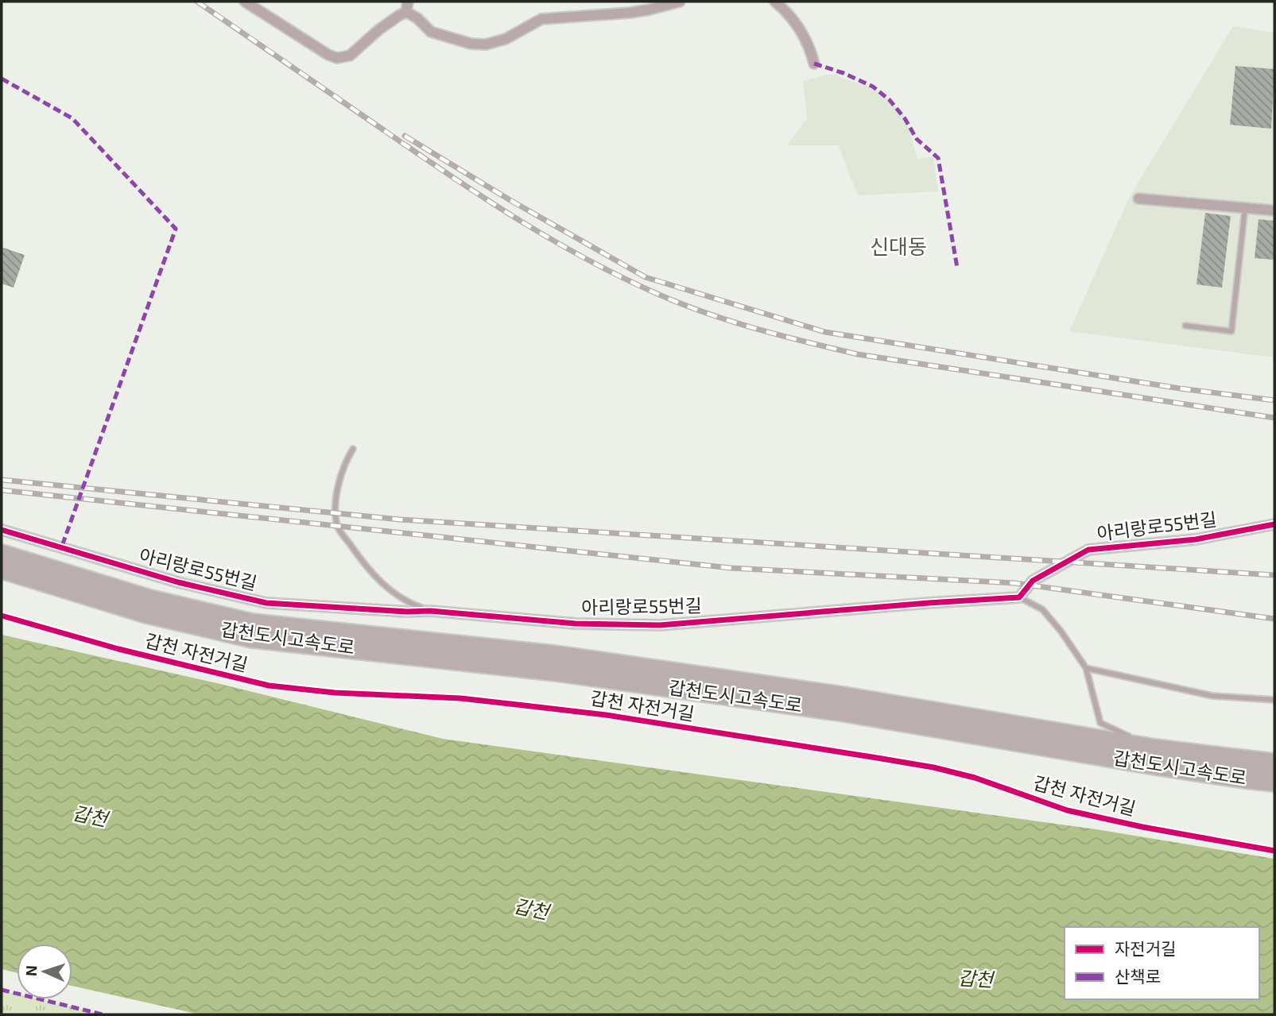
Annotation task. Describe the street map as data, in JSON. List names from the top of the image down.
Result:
{
  "streets": {
    "highway": ["갑천도시고속도로"],
    "street": ["아리랑로55번길"],
    "cycle path": ["갑천 자전거길"]
  },
  "districts": ["신대동"],
  "water": ["갑천"],
  "legend": ["자전거길", "산책로"],
  "north": "left"
}
